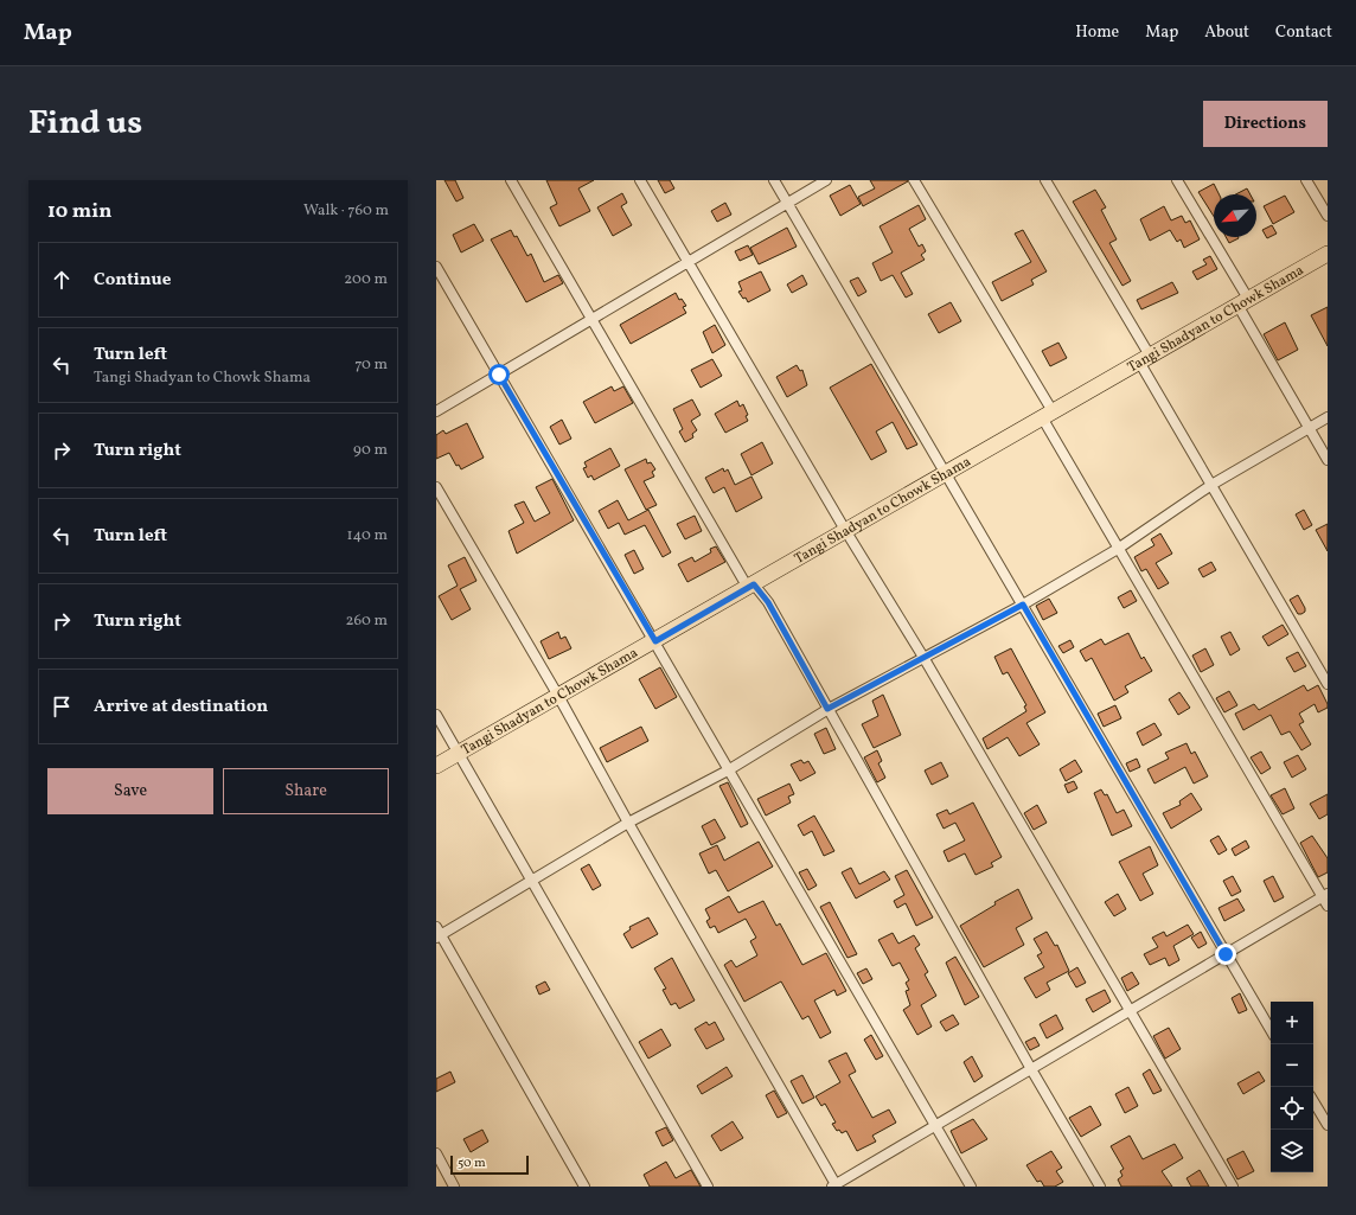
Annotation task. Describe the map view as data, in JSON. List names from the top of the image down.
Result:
{
  "streets": {
    "main road": ["Tangi Shadyan to Chowk Shama"]
  },
  "scale_bar": "50 m",
  "north": "bottom left",
  "page": {
    "header": "Map",
    "nav": [
      "Home",
      "Map",
      "About",
      "Contact"
    ],
    "title": "Find us",
    "buttons": [
      "Directions",
      ["Save", "Share"]
    ],
    "heading": ["10 min", "Walk · 760 m"],
    "list": [
      ["Continue", "200 m"],
      ["Turn left", "Tangi Shadyan to Chowk Shama", "70 m"],
      ["Turn right", "90 m"],
      ["Turn left", "140 m"],
      ["Turn right", "260 m"],
      "Arrive at destination"
    ],
    "map_buttons": ["+", "−"],
    "scale": "50 m"
  }
}
